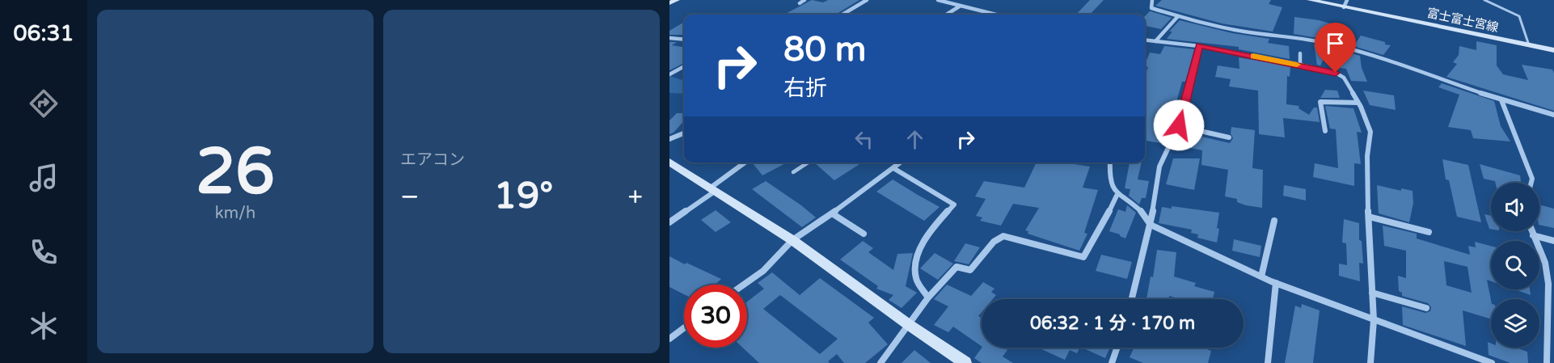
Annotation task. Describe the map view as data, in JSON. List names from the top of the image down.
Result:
{
  "streets": {
    "street": ["富士富士宮線"]
  },
  "page": {
    "tabs": "06:31",
    "tile": [
      ["26", "km/h"],
      "エアコン"
    ],
    "turn": ["80 m", "右折"],
    "heat": ["−", "19°", "+"],
    "limit": "30",
    "trip": "06:32 · 1 分 · 170 m"
  }
}
